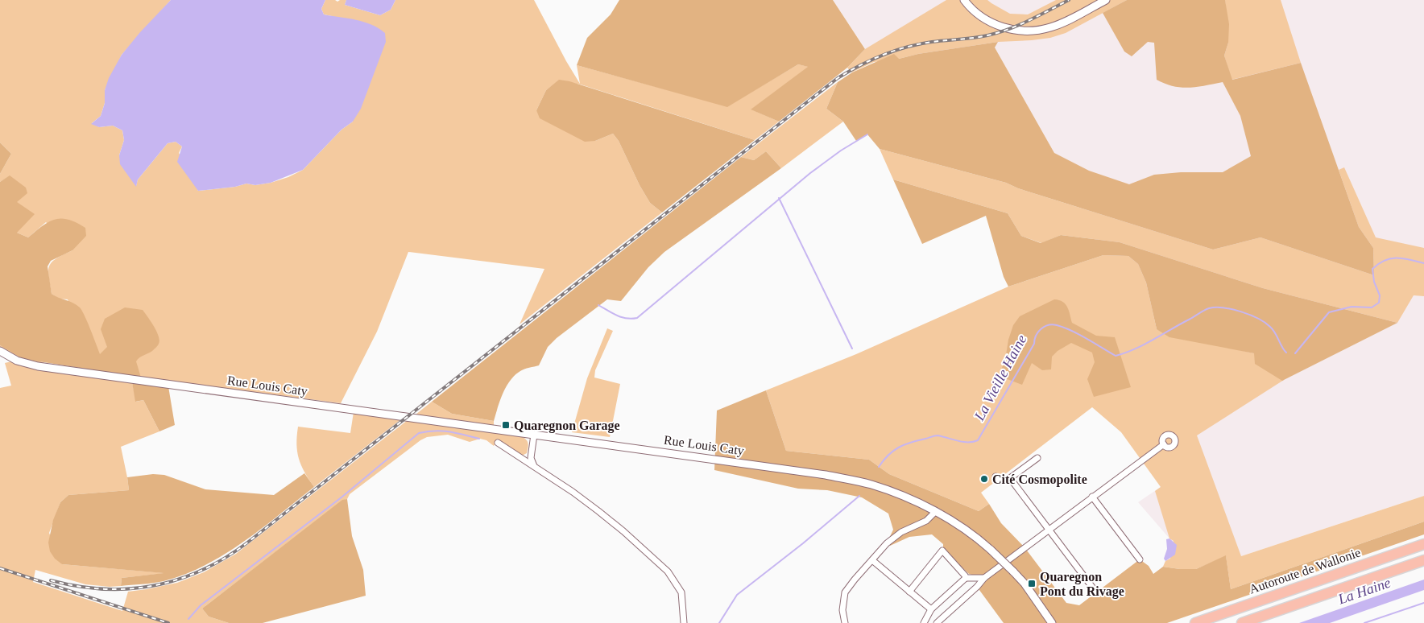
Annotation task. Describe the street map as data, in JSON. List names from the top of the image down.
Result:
{
  "streets": {
    "highway": ["Autoroute de Wallonie"],
    "main road": ["Rue Louis Caty"]
  },
  "water": ["La Vieille Haine", "La Haine"],
  "places": {
    "transit": ["Quaregnon Garage", "Quaregnon Pont du Rivage"],
    "other": ["Cité Cosmopolite"]
  }
}
